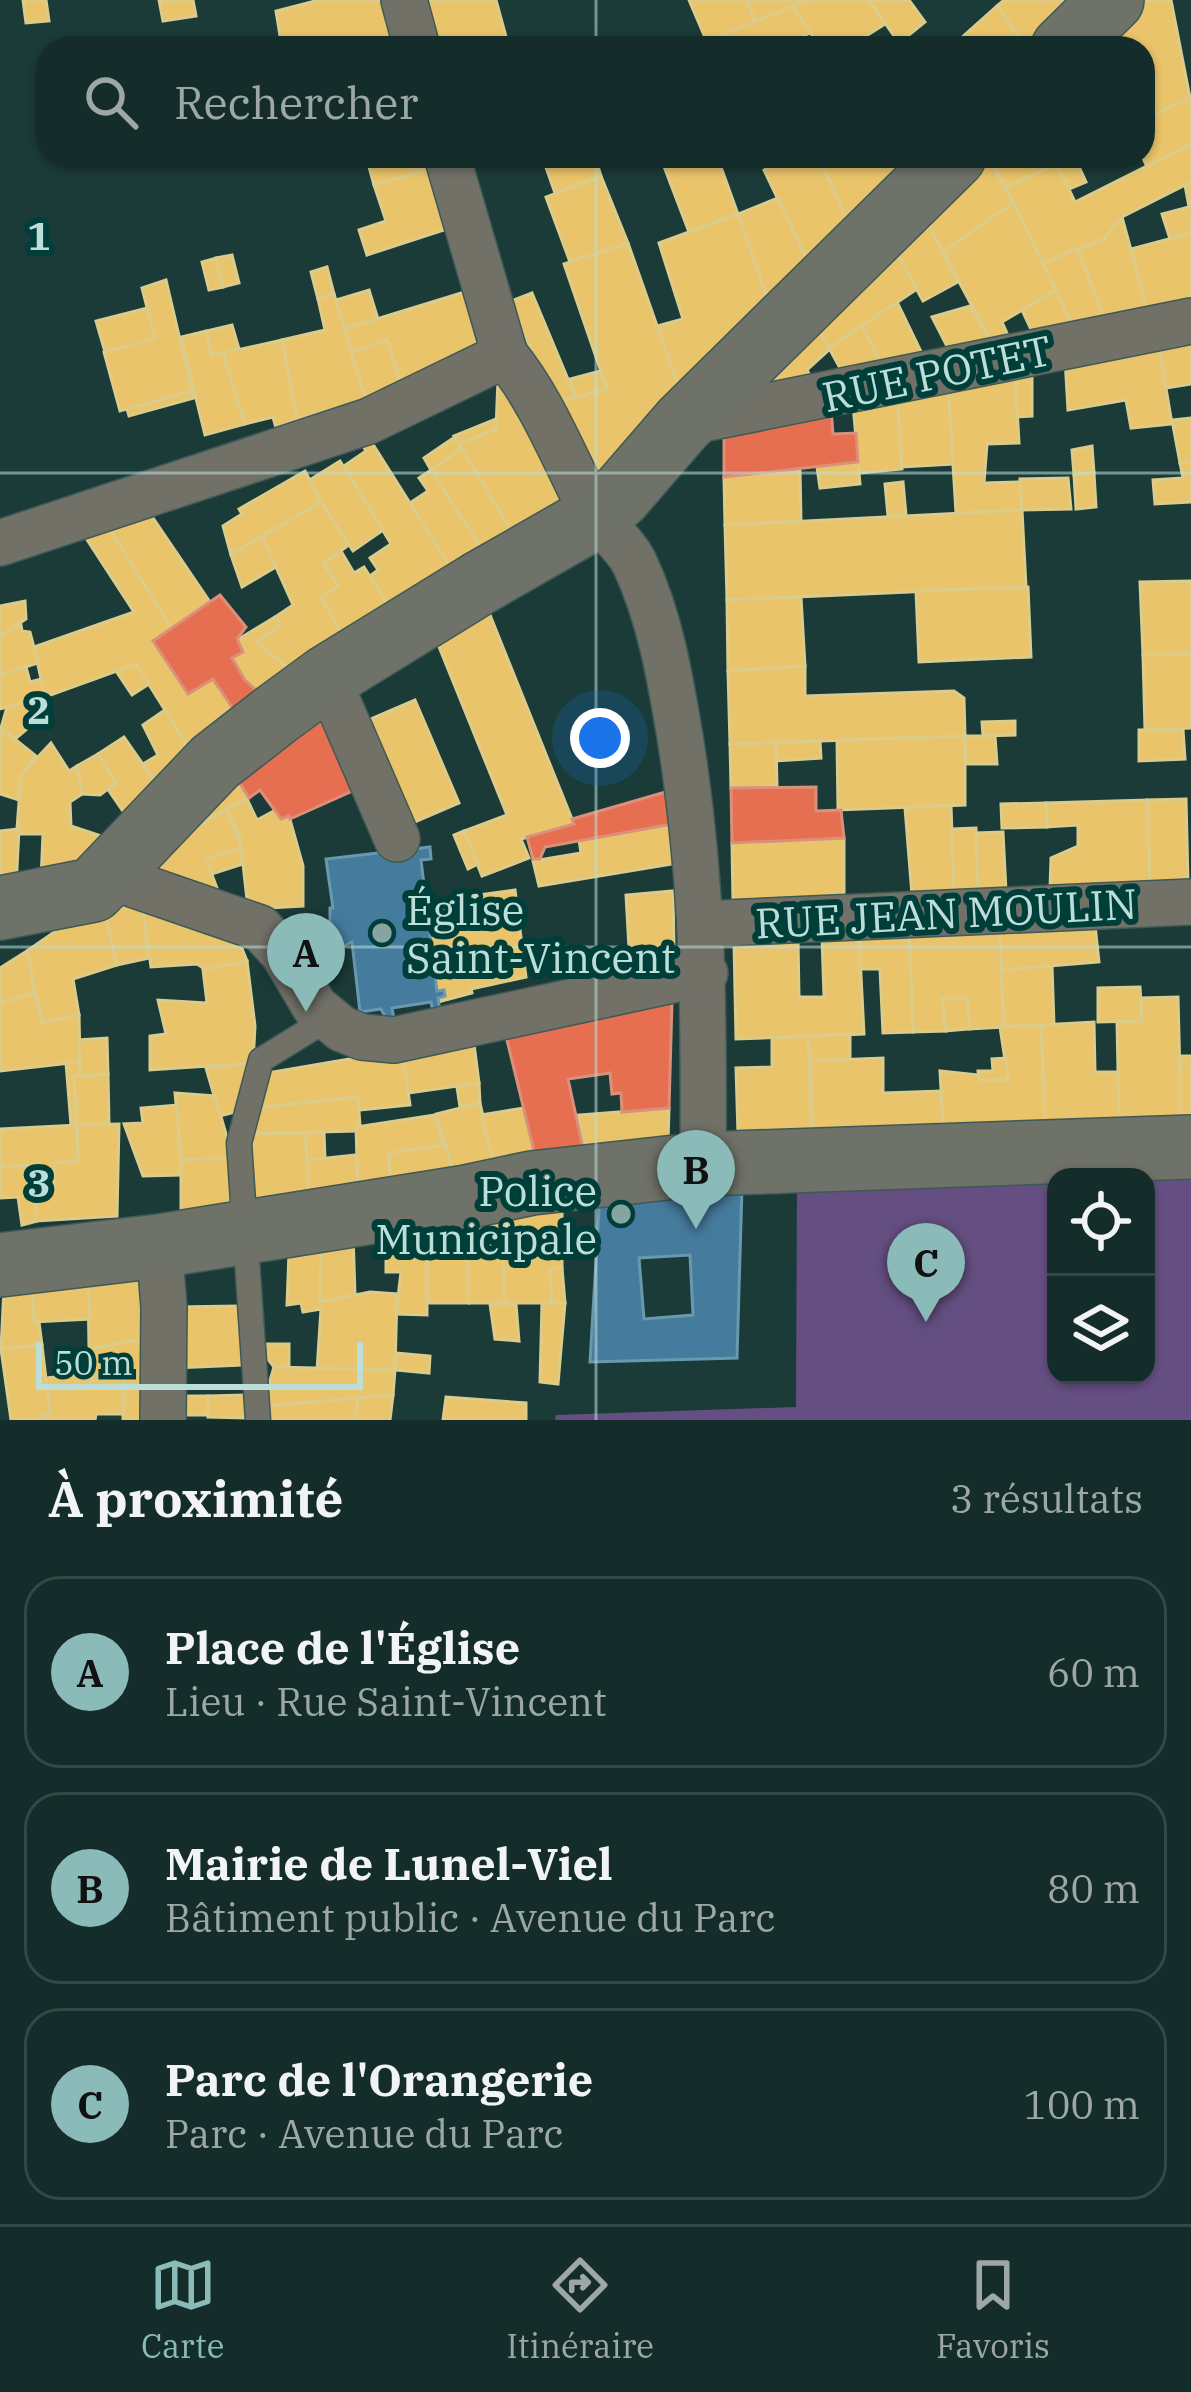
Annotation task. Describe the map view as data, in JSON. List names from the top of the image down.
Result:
{
  "streets": {
    "street": ["RUE POTET", "RUE JEAN MOULIN"]
  },
  "places": ["Église Saint-Vincent", "Police Municipale"],
  "scale_bar": "50 m",
  "page": {
    "search": "Rechercher",
    "pins": ["A", "B", "C"],
    "scale": "50 m",
    "heading": ["À proximité", "3 résultats"],
    "list": [
      {
        "mark": "A",
        "name": "Place de l'Église",
        "note": "Lieu · Rue Saint-Vincent",
        "value": "60 m"
      },
      {
        "mark": "B",
        "name": "Mairie de Lunel-Viel",
        "note": "Bâtiment public · Avenue du Parc",
        "value": "80 m"
      },
      {
        "mark": "C",
        "name": "Parc de l'Orangerie",
        "note": "Parc · Avenue du Parc",
        "value": "100 m"
      }
    ],
    "nav": ["Carte", "Itinéraire", "Favoris"]
  },
  "grid": {
    "rows": ["1", "2", "3"]
  }
}
